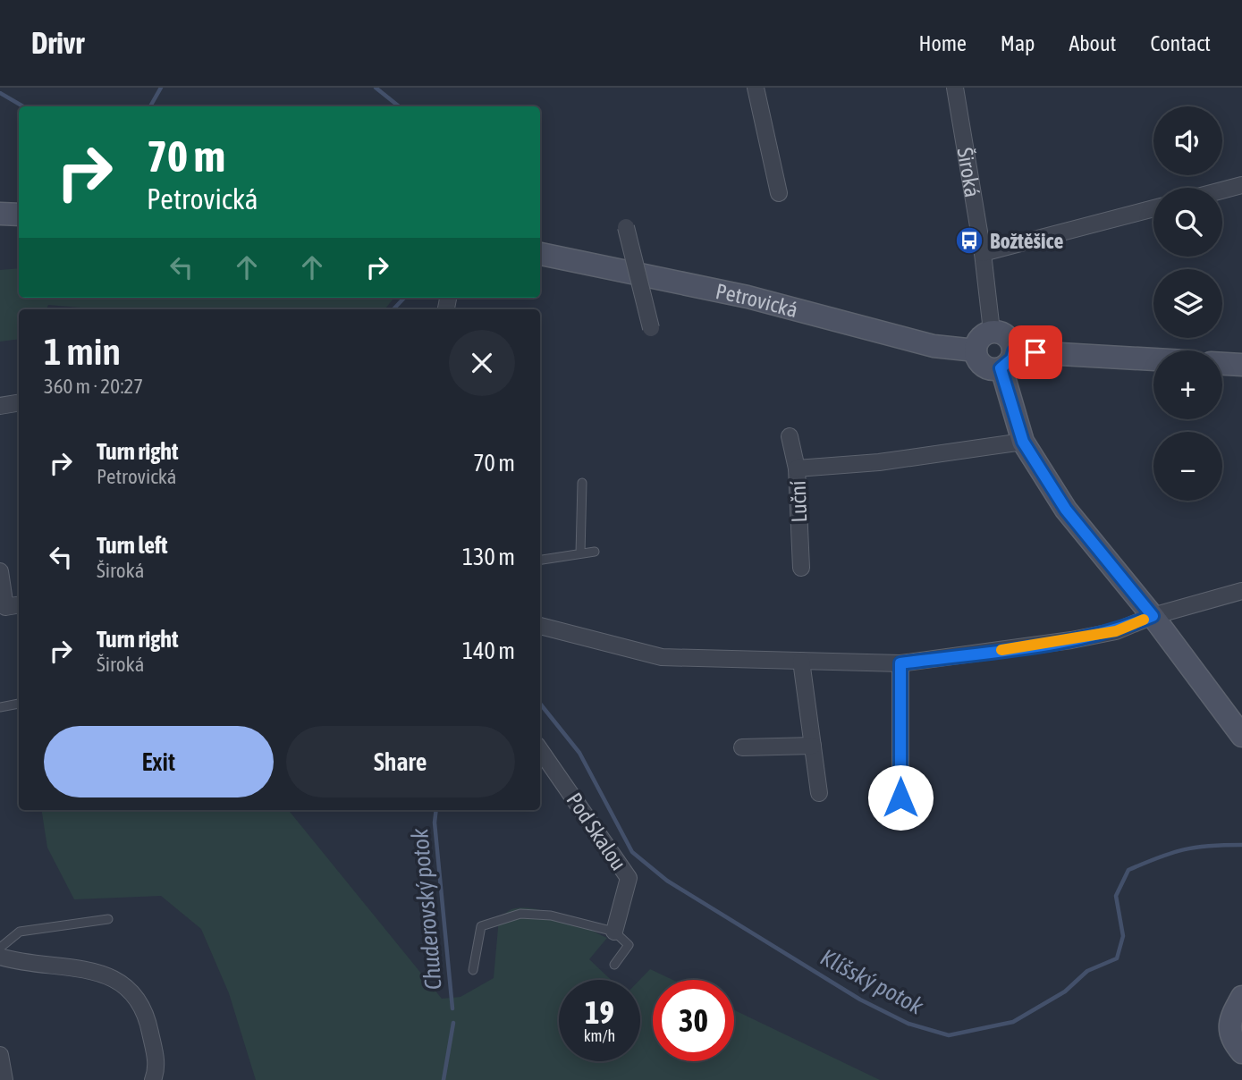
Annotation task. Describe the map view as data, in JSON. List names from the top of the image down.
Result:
{
  "streets": {
    "main road": ["Petrovická"],
    "street": ["Široká", "Luční", "Pod Skalou"]
  },
  "crossings": [
    ["Široká", "Petrovická"]
  ],
  "water": ["Chuderovský potok", "Klíšský potok"],
  "places": {
    "bus stop": ["Božtěšice"]
  },
  "page": {
    "header": "Drivr",
    "nav": [
      "Home",
      "Map",
      "About",
      "Contact"
    ],
    "map_buttons": ["+", "−"],
    "turn": ["70 m", "Petrovická"],
    "heading": ["1 min", "360 m · 20:27"],
    "list": [
      {
        "name": "Turn right",
        "note": "Petrovická",
        "value": "70 m"
      },
      {
        "name": "Turn left",
        "note": "Široká",
        "value": "130 m"
      },
      {
        "name": "Turn right",
        "note": "Široká",
        "value": "140 m"
      }
    ],
    "buttons": ["Exit", "Share"],
    "speed": "19 km/h",
    "limit": "30"
  }
}
